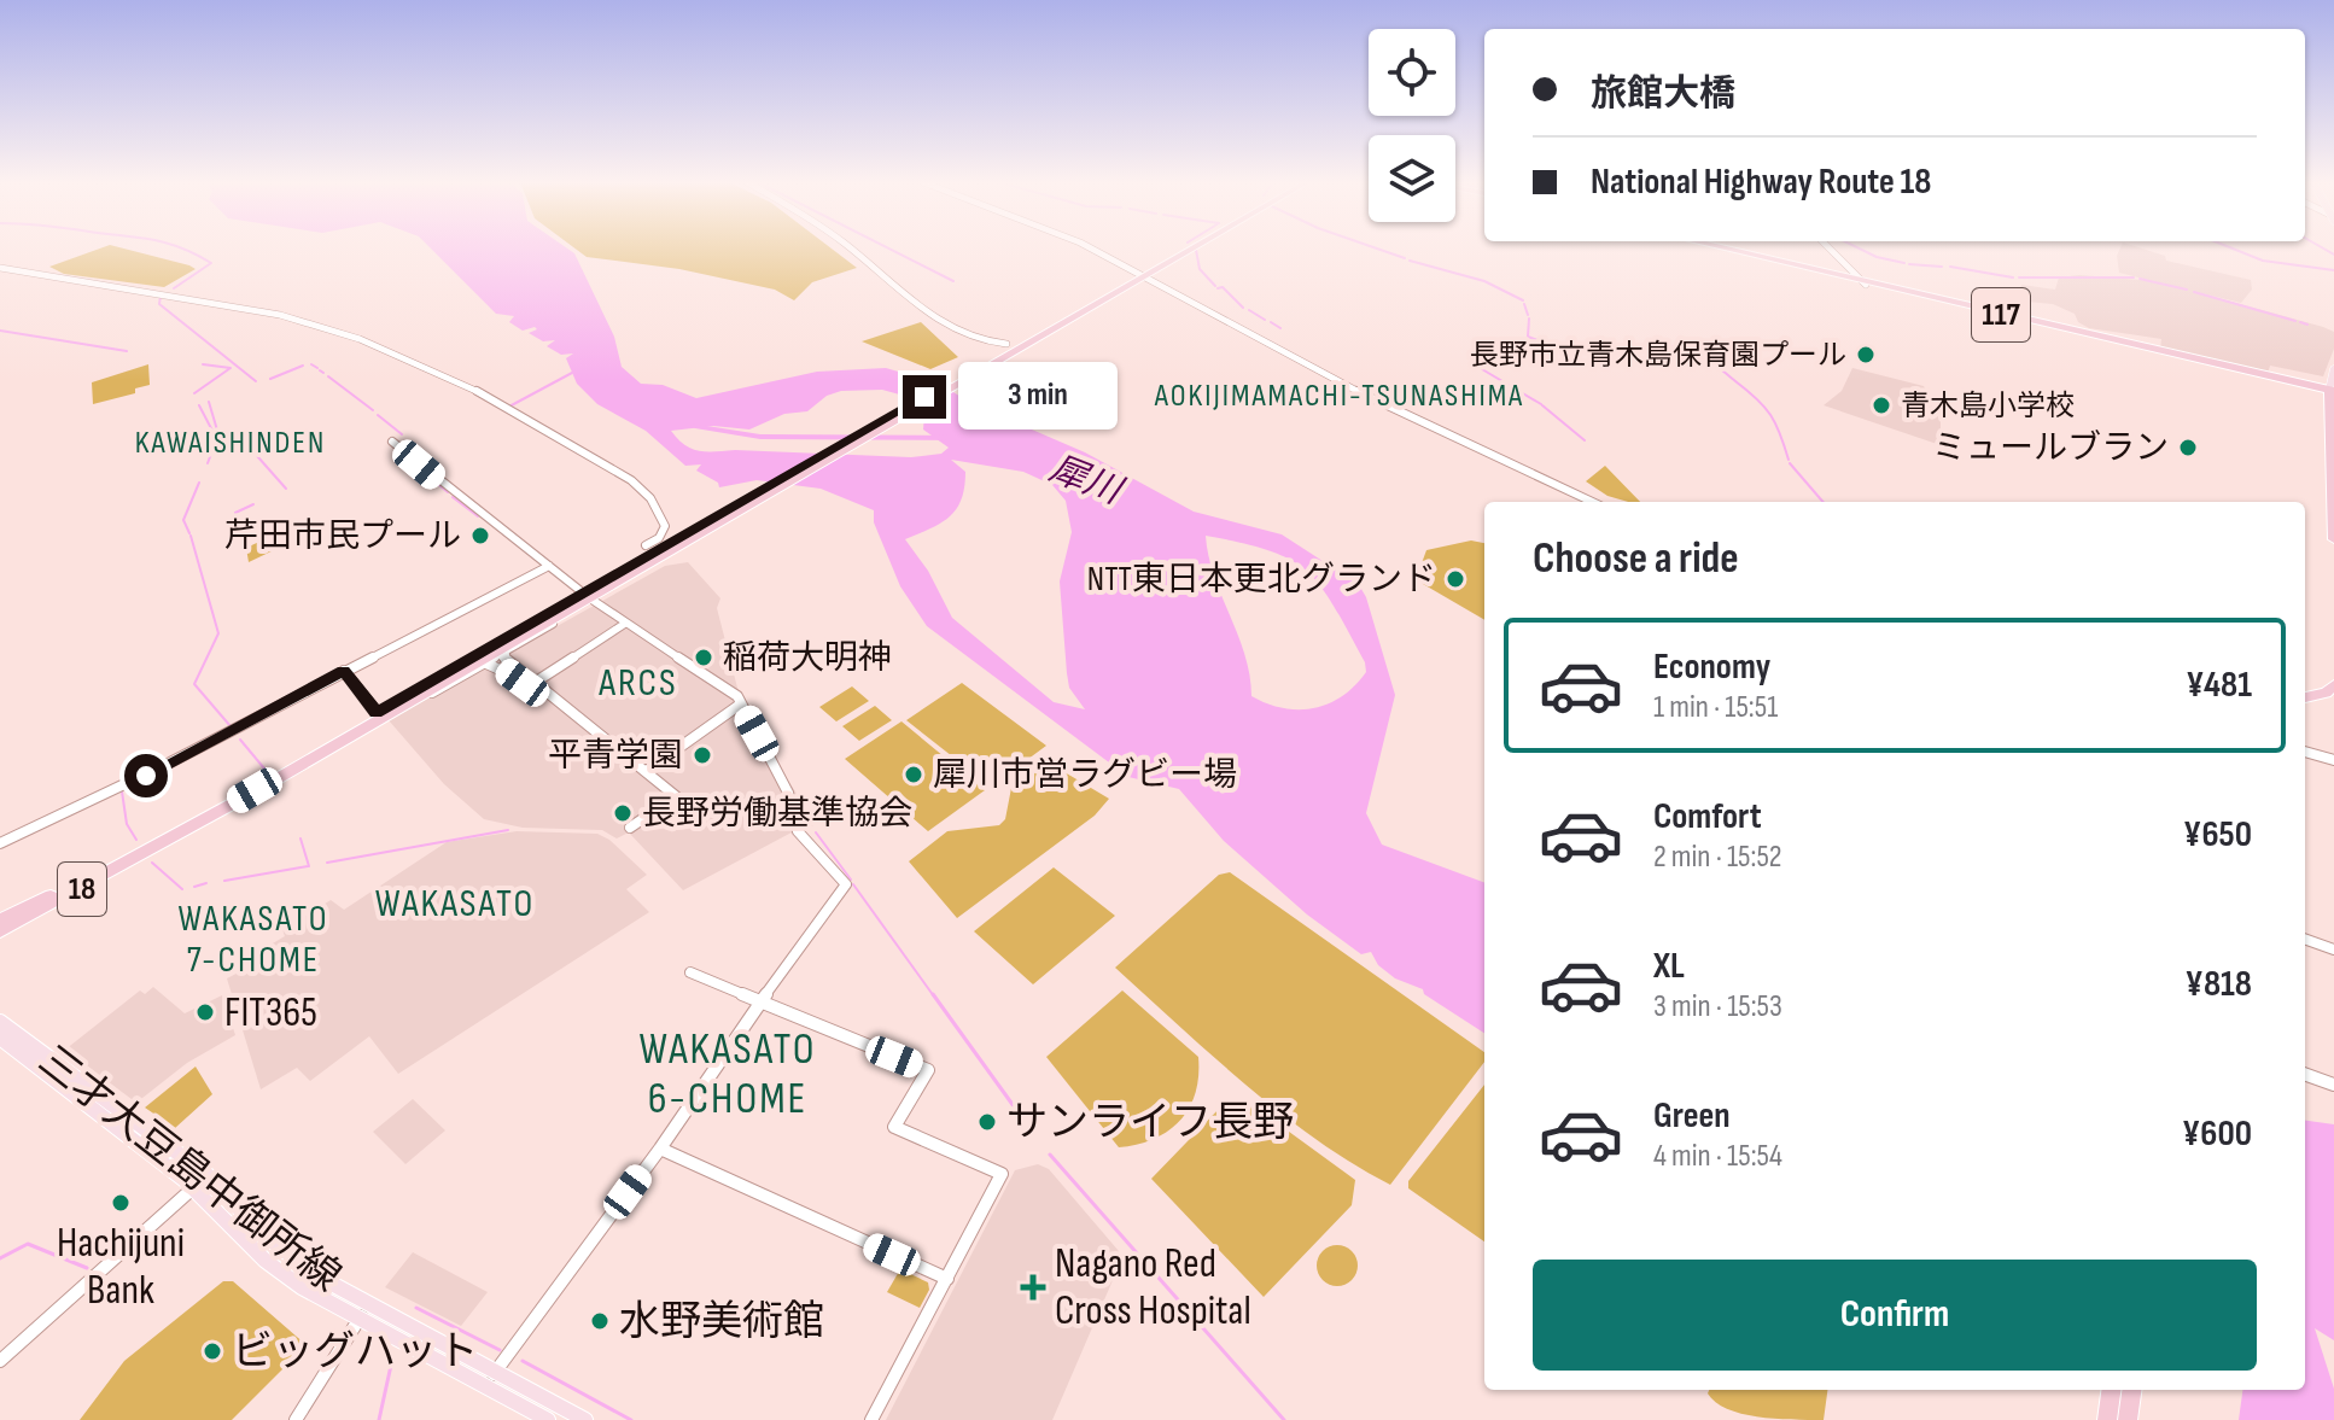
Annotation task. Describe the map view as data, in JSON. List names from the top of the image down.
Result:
{
  "streets": {
    "highway": ["117", "18"],
    "main road": ["三才大豆島中御所線"]
  },
  "districts": [
    "AOKIJIMAMACHI-TSUNASHIMA",
    "KAWAISHINDEN",
    "ARCS",
    "WAKASATO",
    "WAKASATO 7-CHOME",
    "WAKASATO 6-CHOME"
  ],
  "water": ["犀川"],
  "places": {
    "other": [
      "長野市立青木島保育園プール",
      "青木島小学校",
      "ミュールブラン",
      "芹田市民プール",
      "NTT東日本更北グランド",
      "稲荷大明神",
      "平青学園",
      "犀川市営ラグビー場",
      "長野労働基準協会",
      "FIT365",
      "サンライフ長野",
      "Hachijuni Bank",
      "水野美術館",
      "ビッグハット"
    ],
    "health": ["Nagano Red Cross Hospital"]
  },
  "page": {
    "banner": ["旅館大橋", "National Highway Route 18"],
    "bubble": "3 min",
    "heading": "Choose a ride",
    "list": [
      {
        "name": "Economy",
        "note": "1 min · 15:51",
        "value": "¥481"
      },
      {
        "name": "Comfort",
        "note": "2 min · 15:52",
        "value": "¥650"
      },
      {
        "name": "XL",
        "note": "3 min · 15:53",
        "value": "¥818"
      },
      {
        "name": "Green",
        "note": "4 min · 15:54",
        "value": "¥600"
      }
    ],
    "buttons": "Confirm"
  }
}
